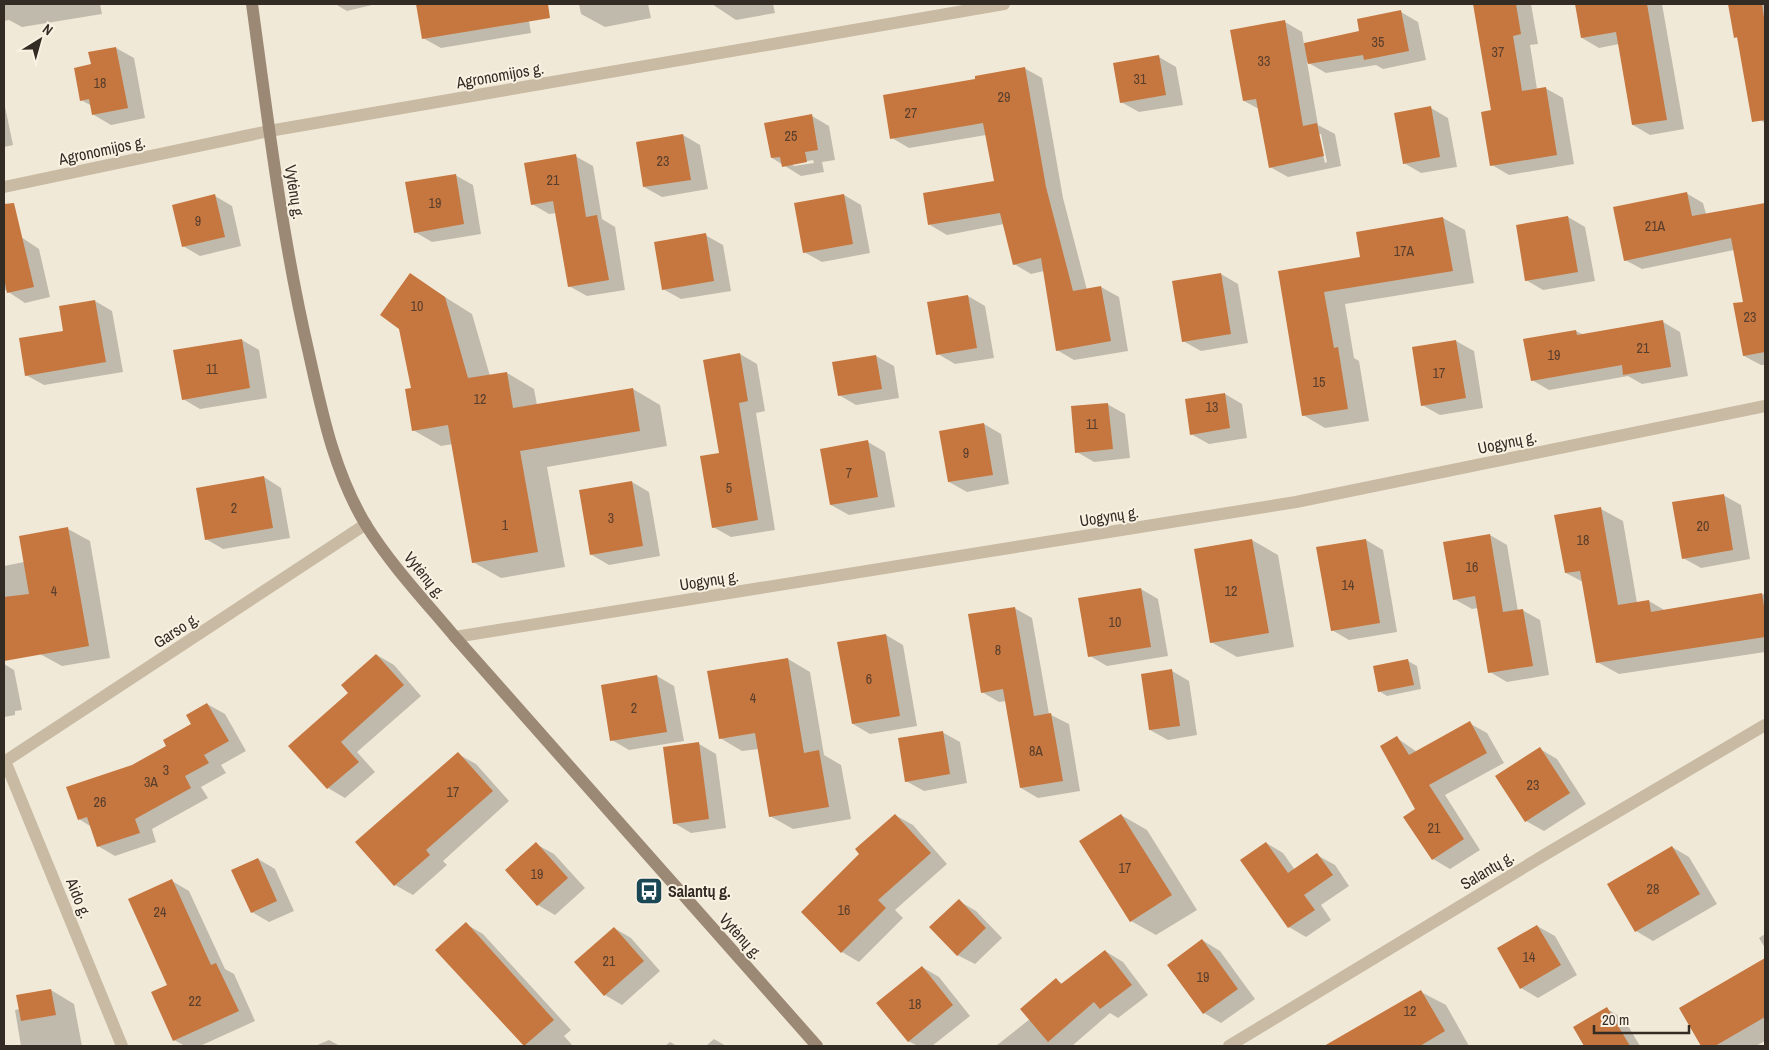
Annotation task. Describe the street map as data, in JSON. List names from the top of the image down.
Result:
{
  "streets": {
    "main road": ["Vytėnų g."],
    "street": [
      "Agronomijos g.",
      "Uogynų g.",
      "Garso g.",
      "Salantų g.",
      "Aido g."
    ]
  },
  "crossings": [
    ["Agronomijos g.", "Vytėnų g."],
    ["Vytėnų g.", "Uogynų g."],
    ["Vytėnų g.", "Garso g."],
    ["Garso g.", "Aido g."]
  ],
  "places": {
    "bus stop": ["Salantų g."]
  },
  "house_numbers": [
    "35",
    "37",
    "33",
    "31",
    "18",
    "29",
    "27",
    "25",
    "23",
    "21",
    "19",
    "9",
    "21A",
    "17A",
    "10",
    "23",
    "21",
    "19",
    "11",
    "17",
    "15",
    "12",
    "13",
    "11",
    "9",
    "7",
    "5",
    "2",
    "3",
    "1",
    "20",
    "18",
    "16",
    "14",
    "4",
    "12",
    "10",
    "8",
    "6",
    "4",
    "2",
    "8A",
    "3",
    "3A",
    "23",
    "17",
    "26",
    "21",
    "17",
    "19",
    "28",
    "16",
    "24",
    "14",
    "21",
    "19",
    "22",
    "18",
    "12"
  ],
  "scale_bar": "20 m",
  "north": "top right"
}
